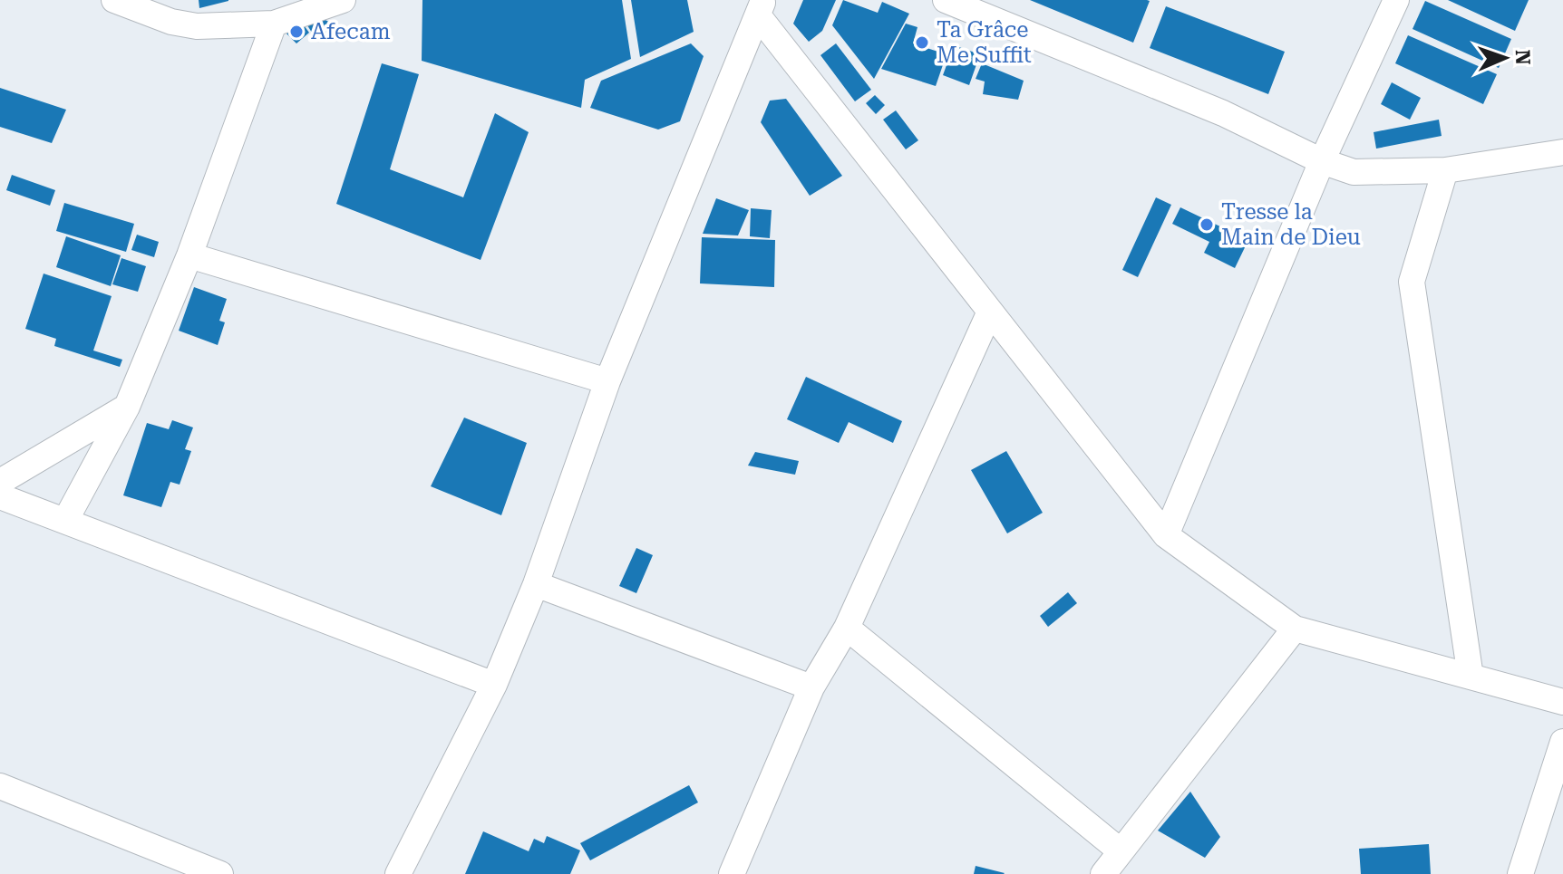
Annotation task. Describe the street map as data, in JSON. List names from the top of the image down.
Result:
{
  "places": ["Afecam", "Ta Grâce Me Suffit", "Tresse la Main de Dieu"],
  "north": "right"
}
